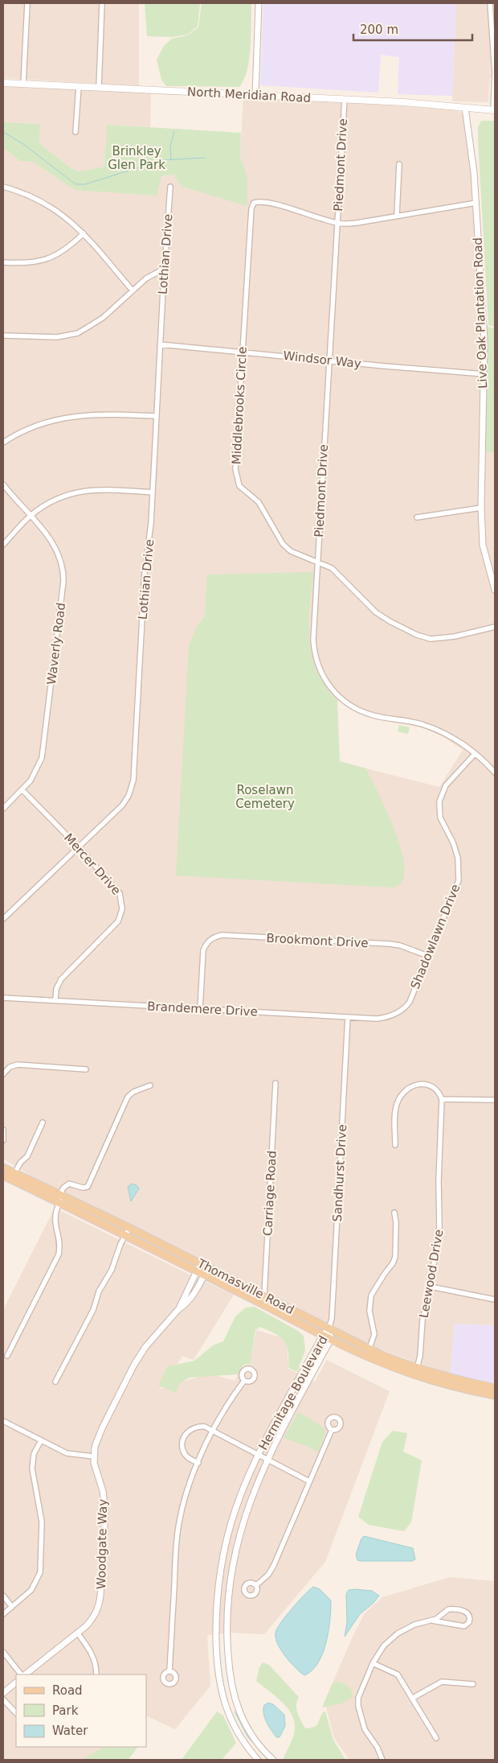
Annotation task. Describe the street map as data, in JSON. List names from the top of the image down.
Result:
{
  "streets": {
    "main road": ["North Meridian Road", "Thomasville Road"],
    "street": [
      "Piedmont Drive",
      "Lothian Drive",
      "Live Oak Plantation Road",
      "Windsor Way",
      "Middlebrooks Circle",
      "Waverly Road",
      "Mercer Drive",
      "Shadowlawn Drive",
      "Brookmont Drive",
      "Brandemere Drive",
      "Sandhurst Drive",
      "Carriage Road",
      "Leewood Drive",
      "Hermitage Boulevard",
      "Woodgate Way"
    ]
  },
  "crossings": [
    ["North Meridian Road", "Piedmont Drive"],
    ["North Meridian Road", "Live Oak Plantation Road"],
    ["Piedmont Drive", "Windsor Way"],
    ["Piedmont Drive", "Middlebrooks Circle"],
    ["Piedmont Drive", "Shadowlawn Drive"],
    ["Lothian Drive", "Windsor Way"],
    ["Lothian Drive", "Mercer Drive"],
    ["Live Oak Plantation Road", "Windsor Way"],
    ["Live Oak Plantation Road", "Middlebrooks Circle"],
    ["Windsor Way", "Middlebrooks Circle"],
    ["Waverly Road", "Mercer Drive"],
    ["Mercer Drive", "Brandemere Drive"],
    ["Shadowlawn Drive", "Brookmont Drive"],
    ["Shadowlawn Drive", "Brandemere Drive"],
    ["Brookmont Drive", "Brandemere Drive"],
    ["Brandemere Drive", "Sandhurst Drive"],
    ["Sandhurst Drive", "Thomasville Road"],
    ["Sandhurst Drive", "Hermitage Boulevard"],
    ["Carriage Road", "Thomasville Road"],
    ["Leewood Drive", "Thomasville Road"],
    ["Thomasville Road", "Hermitage Boulevard"],
    ["Thomasville Road", "Woodgate Way"]
  ],
  "parks": ["Brinkley Glen Park", "Roselawn Cemetery"],
  "legend": ["Road", "Park", "Water"],
  "scale_bar": "200 m"
}
